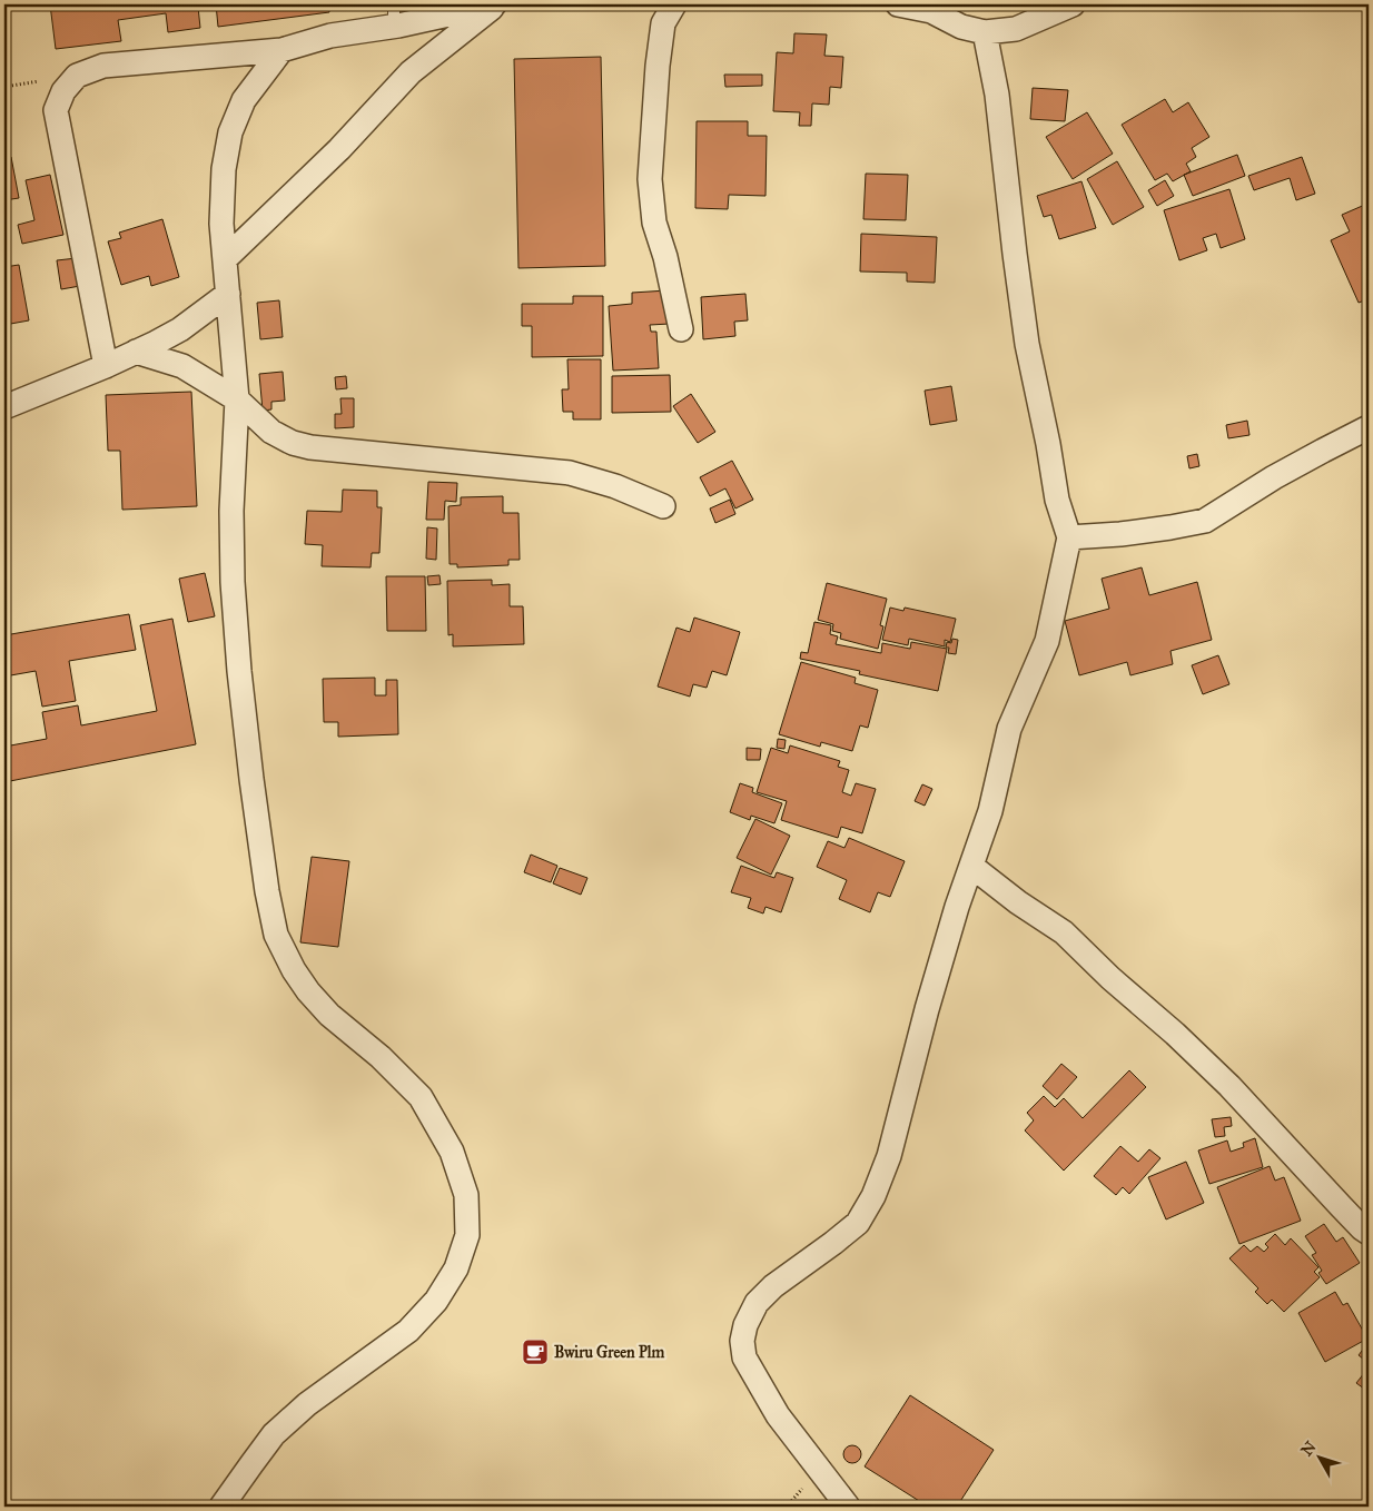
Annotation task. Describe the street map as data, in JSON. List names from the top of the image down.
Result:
{
  "places": {
    "cafe": ["Bwiru Green Plm"]
  },
  "north": "top left"
}
